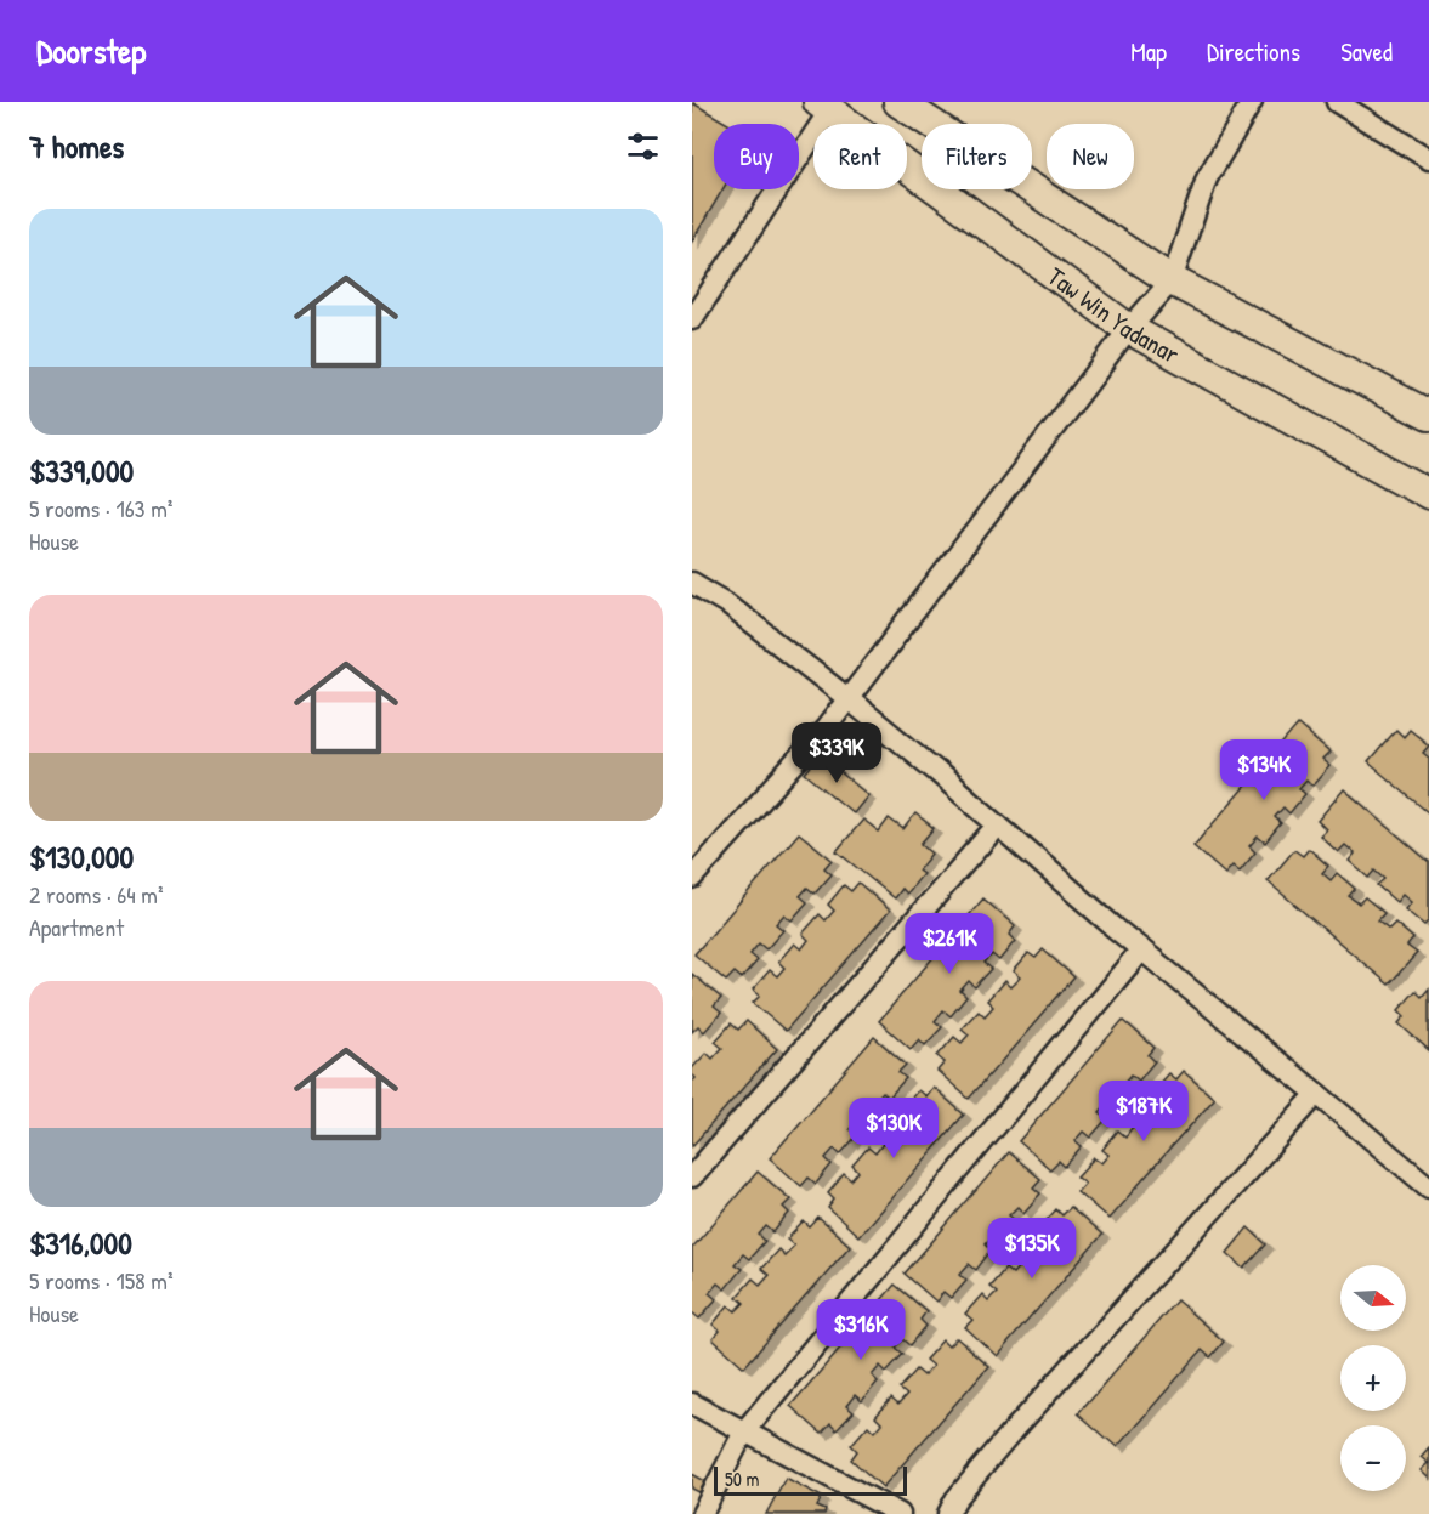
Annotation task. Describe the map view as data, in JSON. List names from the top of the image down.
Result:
{
  "streets": {
    "main road": ["Taw Win Yadanar"]
  },
  "scale_bar": "50 m",
  "north": "right",
  "page": {
    "header": "Doorstep",
    "nav": ["Map", "Directions", "Saved"],
    "heading": "7 homes",
    "chip": [
      "Buy",
      "Rent",
      "Filters",
      "New"
    ],
    "list": [
      {
        "name": "$339,000",
        "note": "5 rooms · 163 m² · House"
      },
      {
        "name": "$130,000",
        "note": "2 rooms · 64 m² · Apartment"
      },
      {
        "name": "$316,000",
        "note": "5 rooms · 158 m² · House"
      }
    ],
    "price": [
      "$339K",
      "$134K",
      "$261K",
      "$187K",
      "$130K",
      "$135K",
      "$316K"
    ],
    "map_buttons": ["+", "−"],
    "scale": "50 m"
  }
}
